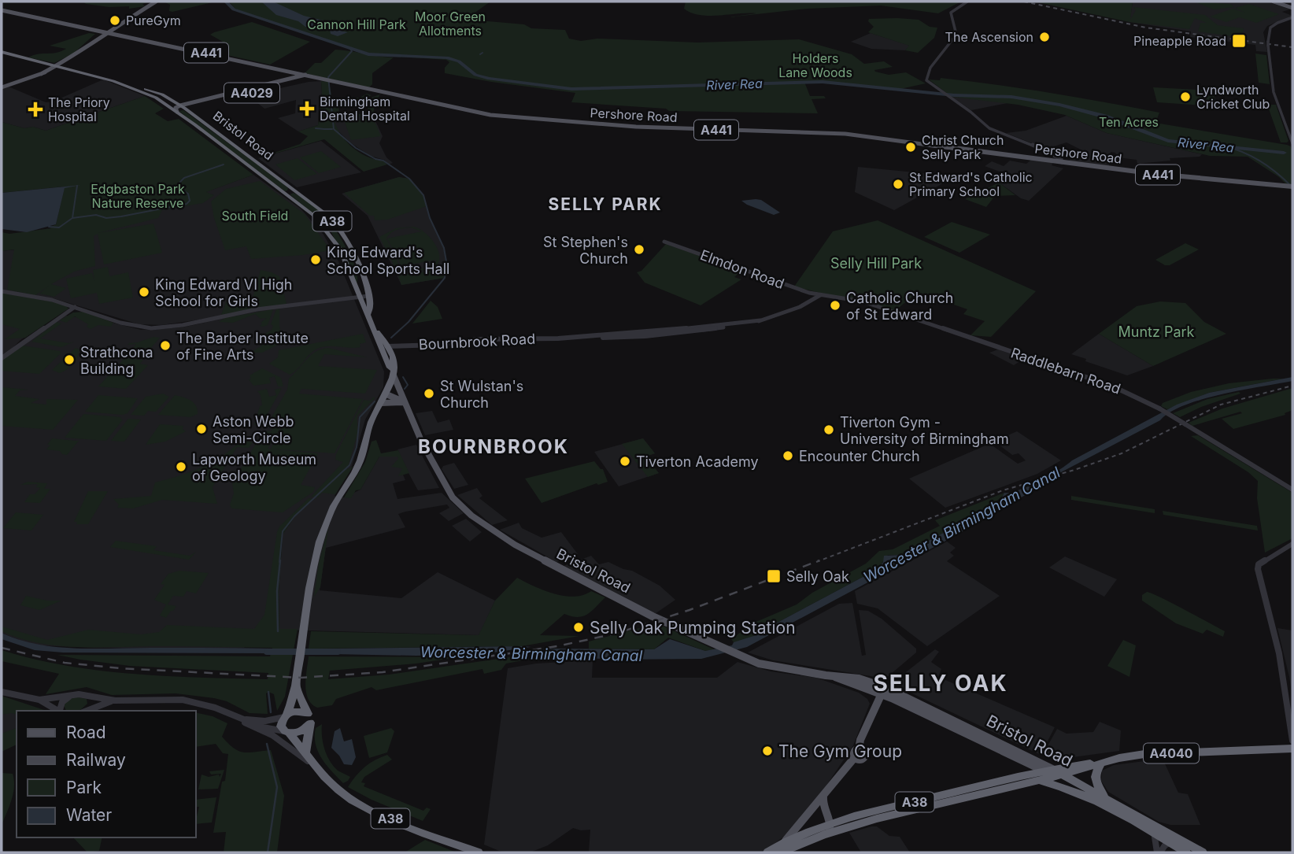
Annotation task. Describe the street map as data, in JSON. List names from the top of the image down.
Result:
{
  "streets": {
    "highway": ["Bristol Road", "A38", "A4040"],
    "main road": ["A441", "A4029", "Pershore Road"],
    "street": ["Elmdon Road", "Bournbrook Road", "Raddlebarn Road"]
  },
  "crossings": [
    ["A4029", "Pershore Road"],
    ["A4029", "Bristol Road"],
    ["Bristol Road", "A38"],
    ["Bristol Road", "Bournbrook Road"],
    ["Bristol Road", "A4040"],
    ["A38", "A4040"],
    ["Elmdon Road", "Bournbrook Road"],
    ["Elmdon Road", "Raddlebarn Road"],
    ["Bournbrook Road", "Raddlebarn Road"]
  ],
  "districts": ["SELLY PARK", "BOURNBROOK", "SELLY OAK"],
  "water": ["River Rea", "Worcester & Birmingham Canal"],
  "parks": [
    "Moor Green Allotments",
    "Cannon Hill Park",
    "Holders Lane Woods",
    "Ten Acres",
    "Edgbaston Park Nature Reserve",
    "South Field",
    "Selly Hill Park",
    "Muntz Park"
  ],
  "places": {
    "other": [
      "PureGym",
      "The Ascension",
      "Lyndworth Cricket Club",
      "Christ Church Selly Park",
      "St Edward's Catholic Primary School",
      "St Stephen's Church",
      "King Edward's School Sports Hall",
      "King Edward VI High School for Girls",
      "Catholic Church of St Edward",
      "The Barber Institute of Fine Arts",
      "Strathcona Building",
      "St Wulstan's Church",
      "Aston Webb Semi-Circle",
      "Tiverton Gym - University of Birmingham",
      "Encounter Church",
      "Tiverton Academy",
      "Lapworth Museum of Geology",
      "Selly Oak Pumping Station",
      "The Gym Group"
    ],
    "transit": ["Pineapple Road", "Selly Oak"],
    "health": ["Birmingham Dental Hospital", "The Priory Hospital"]
  },
  "legend": [
    "Road",
    "Railway",
    "Park",
    "Water"
  ]
}
